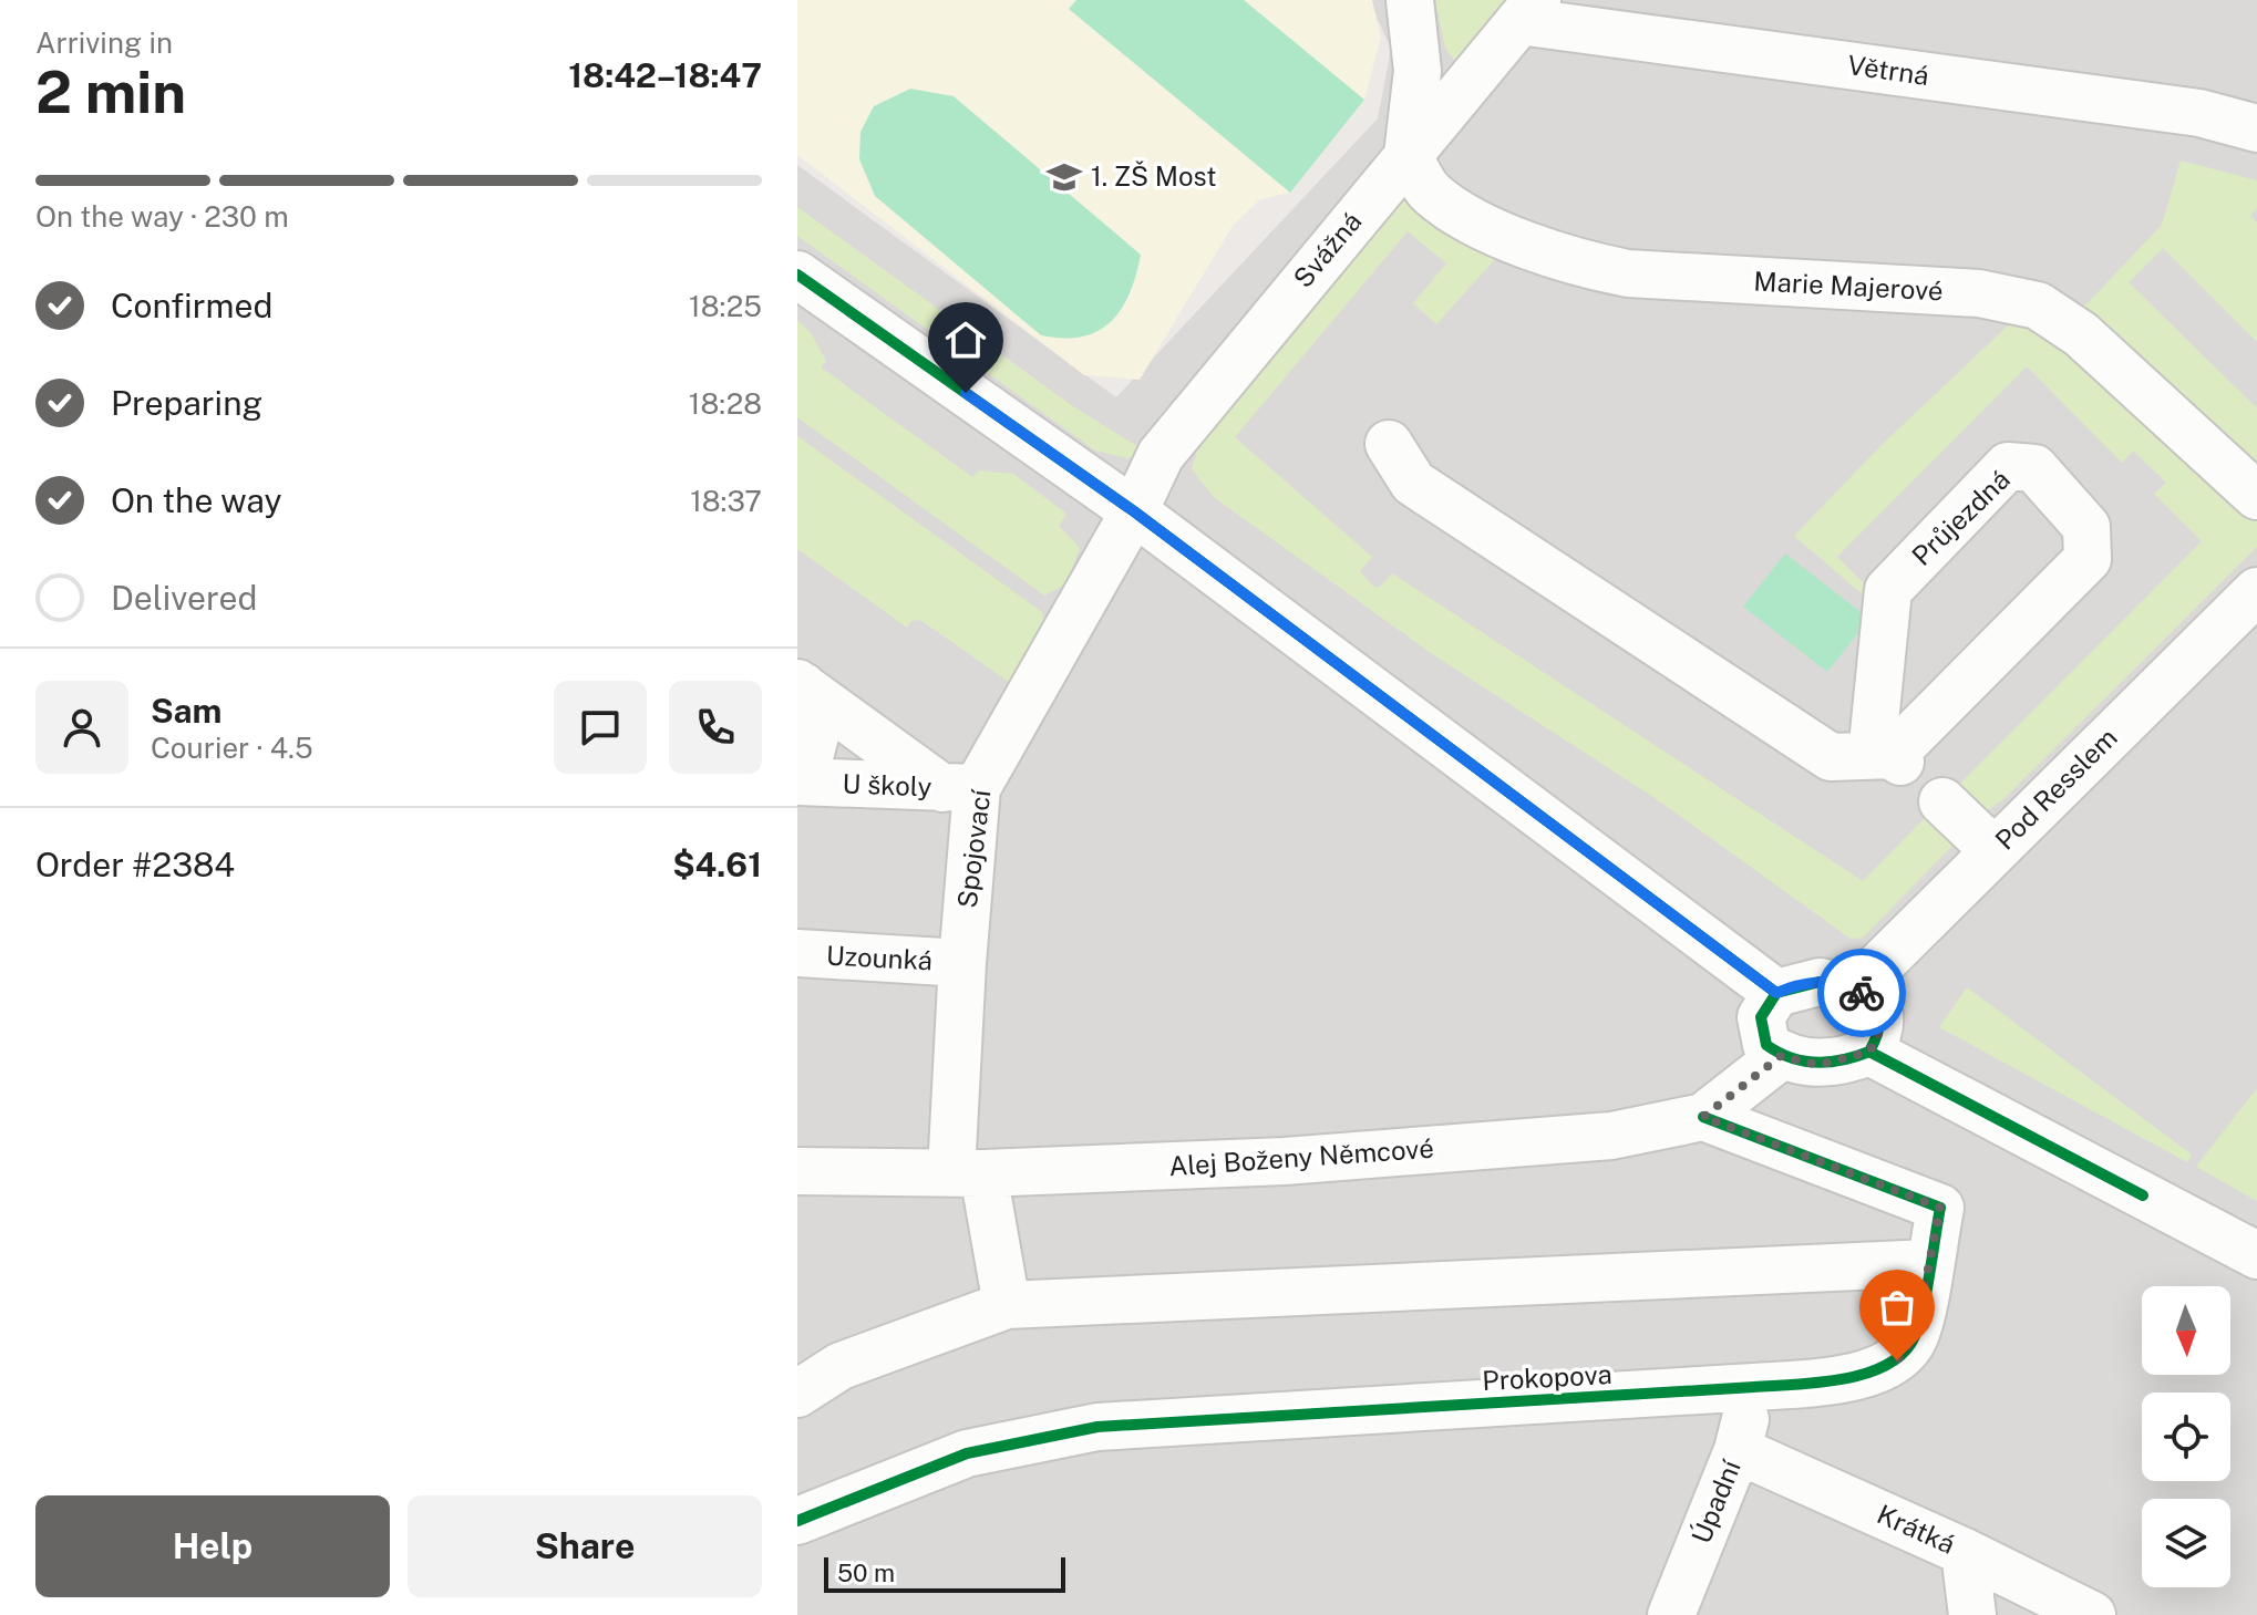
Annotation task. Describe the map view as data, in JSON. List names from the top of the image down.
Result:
{
  "streets": {
    "street": [
      "Větrná",
      "Svážná",
      "Marie Majerové",
      "Průjezdná",
      "U školy",
      "Pod Resslem",
      "Spojovací",
      "Uzounká",
      "Alej Boženy Němcové",
      "Prokopova",
      "Úpadní",
      "Krátká"
    ]
  },
  "crossings": [
    ["Větrná", "Svážná"],
    ["Svážná", "Marie Majerové"],
    ["Svážná", "Spojovací"],
    ["U školy", "Spojovací"],
    ["Pod Resslem", "Alej Boženy Němcové"],
    ["Spojovací", "Uzounká"],
    ["Spojovací", "Alej Boženy Němcové"],
    ["Alej Boženy Němcové", "Prokopova"],
    ["Prokopova", "Úpadní"],
    ["Úpadní", "Krátká"]
  ],
  "places": {
    "school or university": ["1. ZŠ Most"]
  },
  "scale_bar": "50 m",
  "north": "bottom",
  "page": {
    "heading": ["2 min", "Arriving in", "18:42–18:47"],
    "panel": [
      "Sam",
      "Courier · 4.5",
      "Order #2384",
      "$4.61"
    ],
    "bar": "On the way · 230 m",
    "list": [
      ["Confirmed", "18:25"],
      ["Preparing", "18:28"],
      ["On the way", "18:37"],
      "Delivered"
    ],
    "buttons": ["Help", "Share"],
    "scale": "50 m"
  }
}
